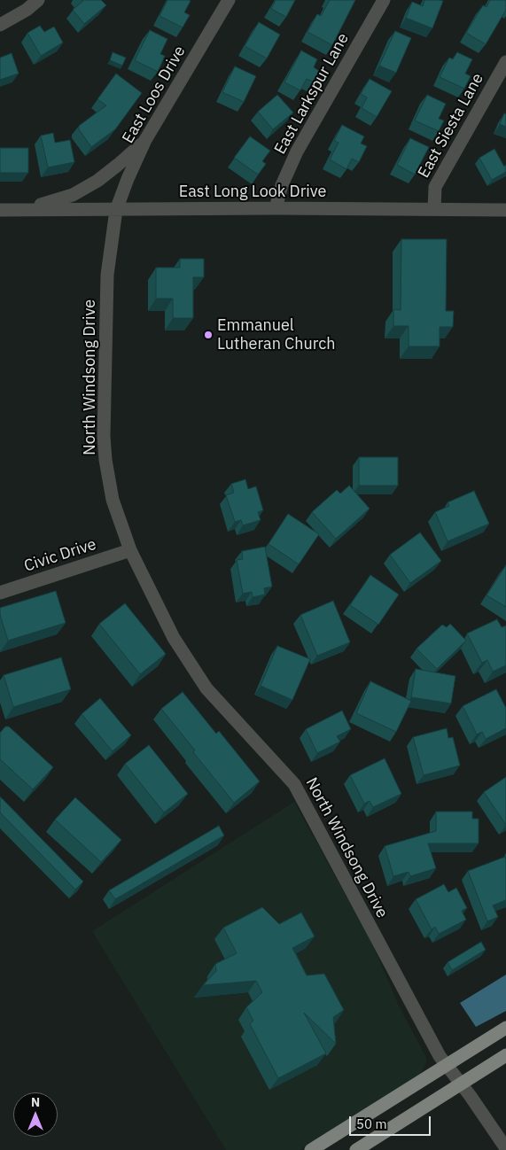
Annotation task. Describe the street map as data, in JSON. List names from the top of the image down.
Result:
{
  "streets": {
    "street": [
      "East Larkspur Lane",
      "East Loos Drive",
      "East Siesta Lane",
      "East Long Look Drive",
      "North Windsong Drive",
      "Civic Drive"
    ]
  },
  "crossings": [
    ["East Larkspur Lane", "East Long Look Drive"],
    ["East Loos Drive", "East Long Look Drive"],
    ["East Loos Drive", "North Windsong Drive"],
    ["East Siesta Lane", "East Long Look Drive"],
    ["East Long Look Drive", "North Windsong Drive"],
    ["North Windsong Drive", "Civic Drive"]
  ],
  "places": ["Emmanuel Lutheran Church"],
  "scale_bar": "50 m",
  "north": "top"
}
